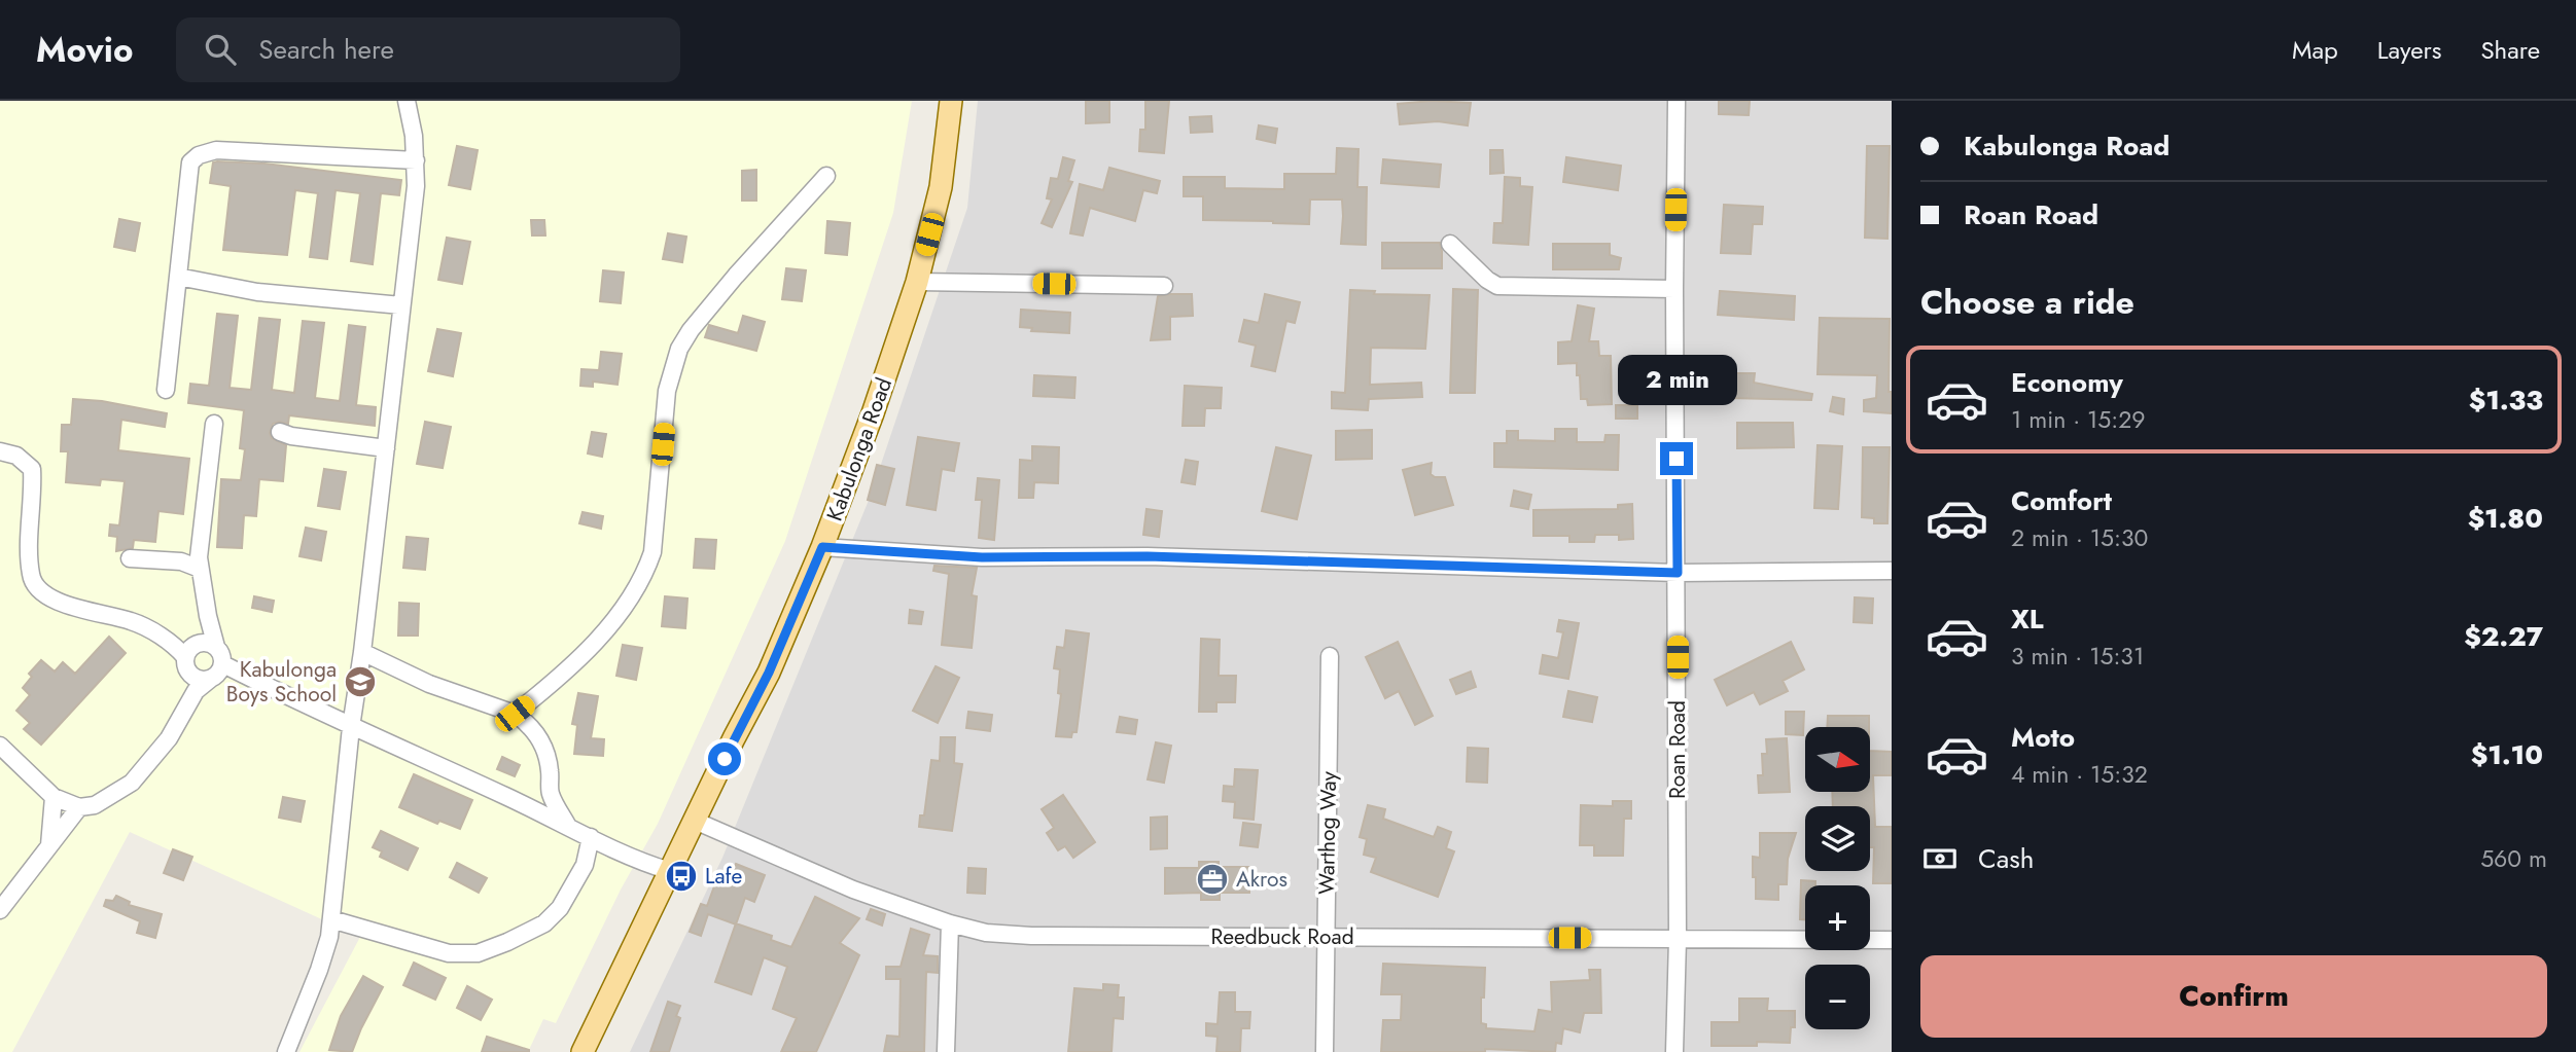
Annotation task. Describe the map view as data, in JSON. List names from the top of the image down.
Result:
{
  "streets": {
    "main road": ["Kabulonga Road"],
    "street": ["Roan Road", "Warthog Way", "Reedbuck Road"]
  },
  "crossings": [
    ["Kabulonga Road", "Reedbuck Road"],
    ["Roan Road", "Reedbuck Road"],
    ["Warthog Way", "Reedbuck Road"]
  ],
  "places": {
    "school or university": ["Kabulonga Boys School"],
    "bus stop": ["Lafe"],
    "office": ["Akros"]
  },
  "north": "right",
  "page": {
    "header": "Movio",
    "search": "Search here",
    "nav": ["Map", "Layers", "Share"],
    "banner": ["Kabulonga Road", "Roan Road"],
    "heading": "Choose a ride",
    "list": [
      {
        "name": "Economy",
        "note": "1 min · 15:29",
        "value": "$1.33"
      },
      {
        "name": "Comfort",
        "note": "2 min · 15:30",
        "value": "$1.80"
      },
      {
        "name": "XL",
        "note": "3 min · 15:31",
        "value": "$2.27"
      },
      {
        "name": "Moto",
        "note": "4 min · 15:32",
        "value": "$1.10"
      }
    ],
    "bubble": "2 min",
    "map_buttons": ["+", "−"],
    "pay": ["Cash", "560 m"],
    "buttons": "Confirm"
  }
}
